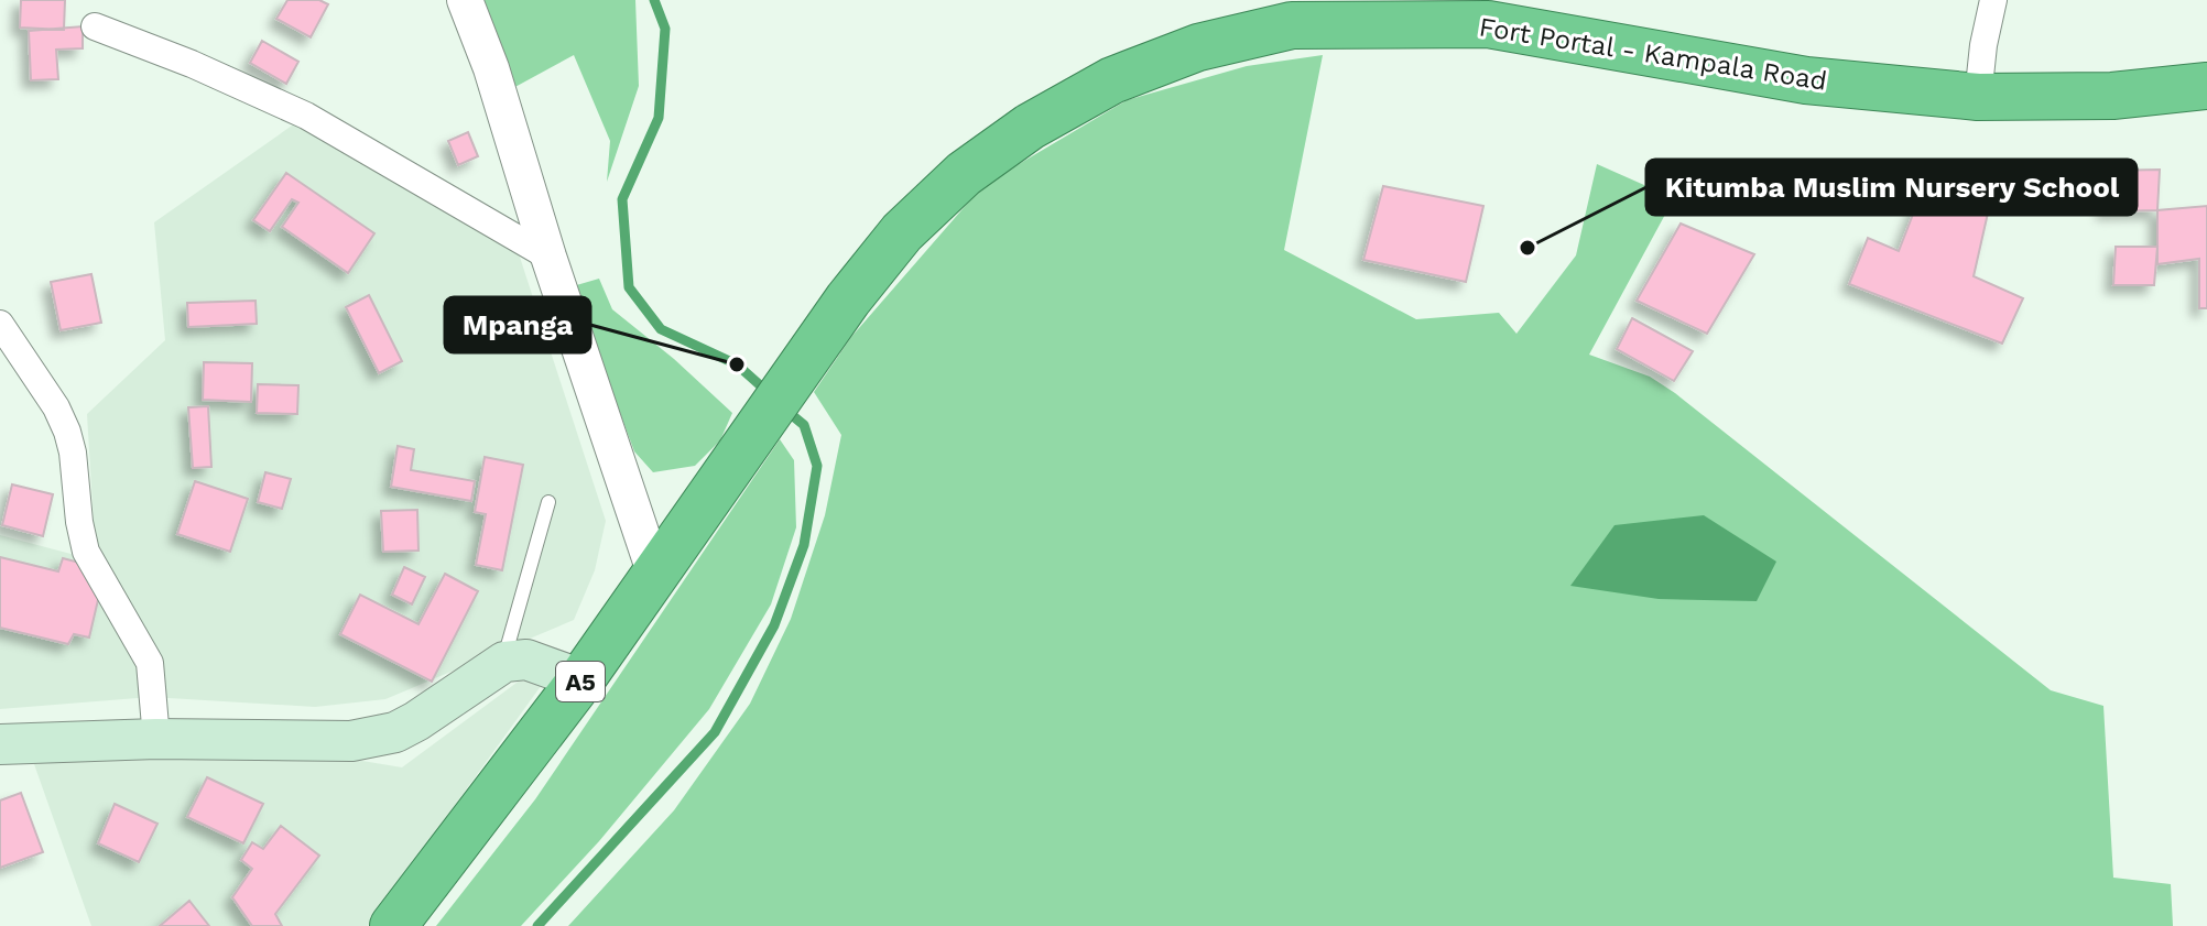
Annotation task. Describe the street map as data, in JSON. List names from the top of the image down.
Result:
{
  "streets": {
    "highway": ["Fort Portal - Kampala Road", "A5"]
  },
  "crossings": [
    ["Fort Portal - Kampala Road", "A5"]
  ],
  "places": ["Kitumba Muslim Nursery School", "Mpanga"]
}
